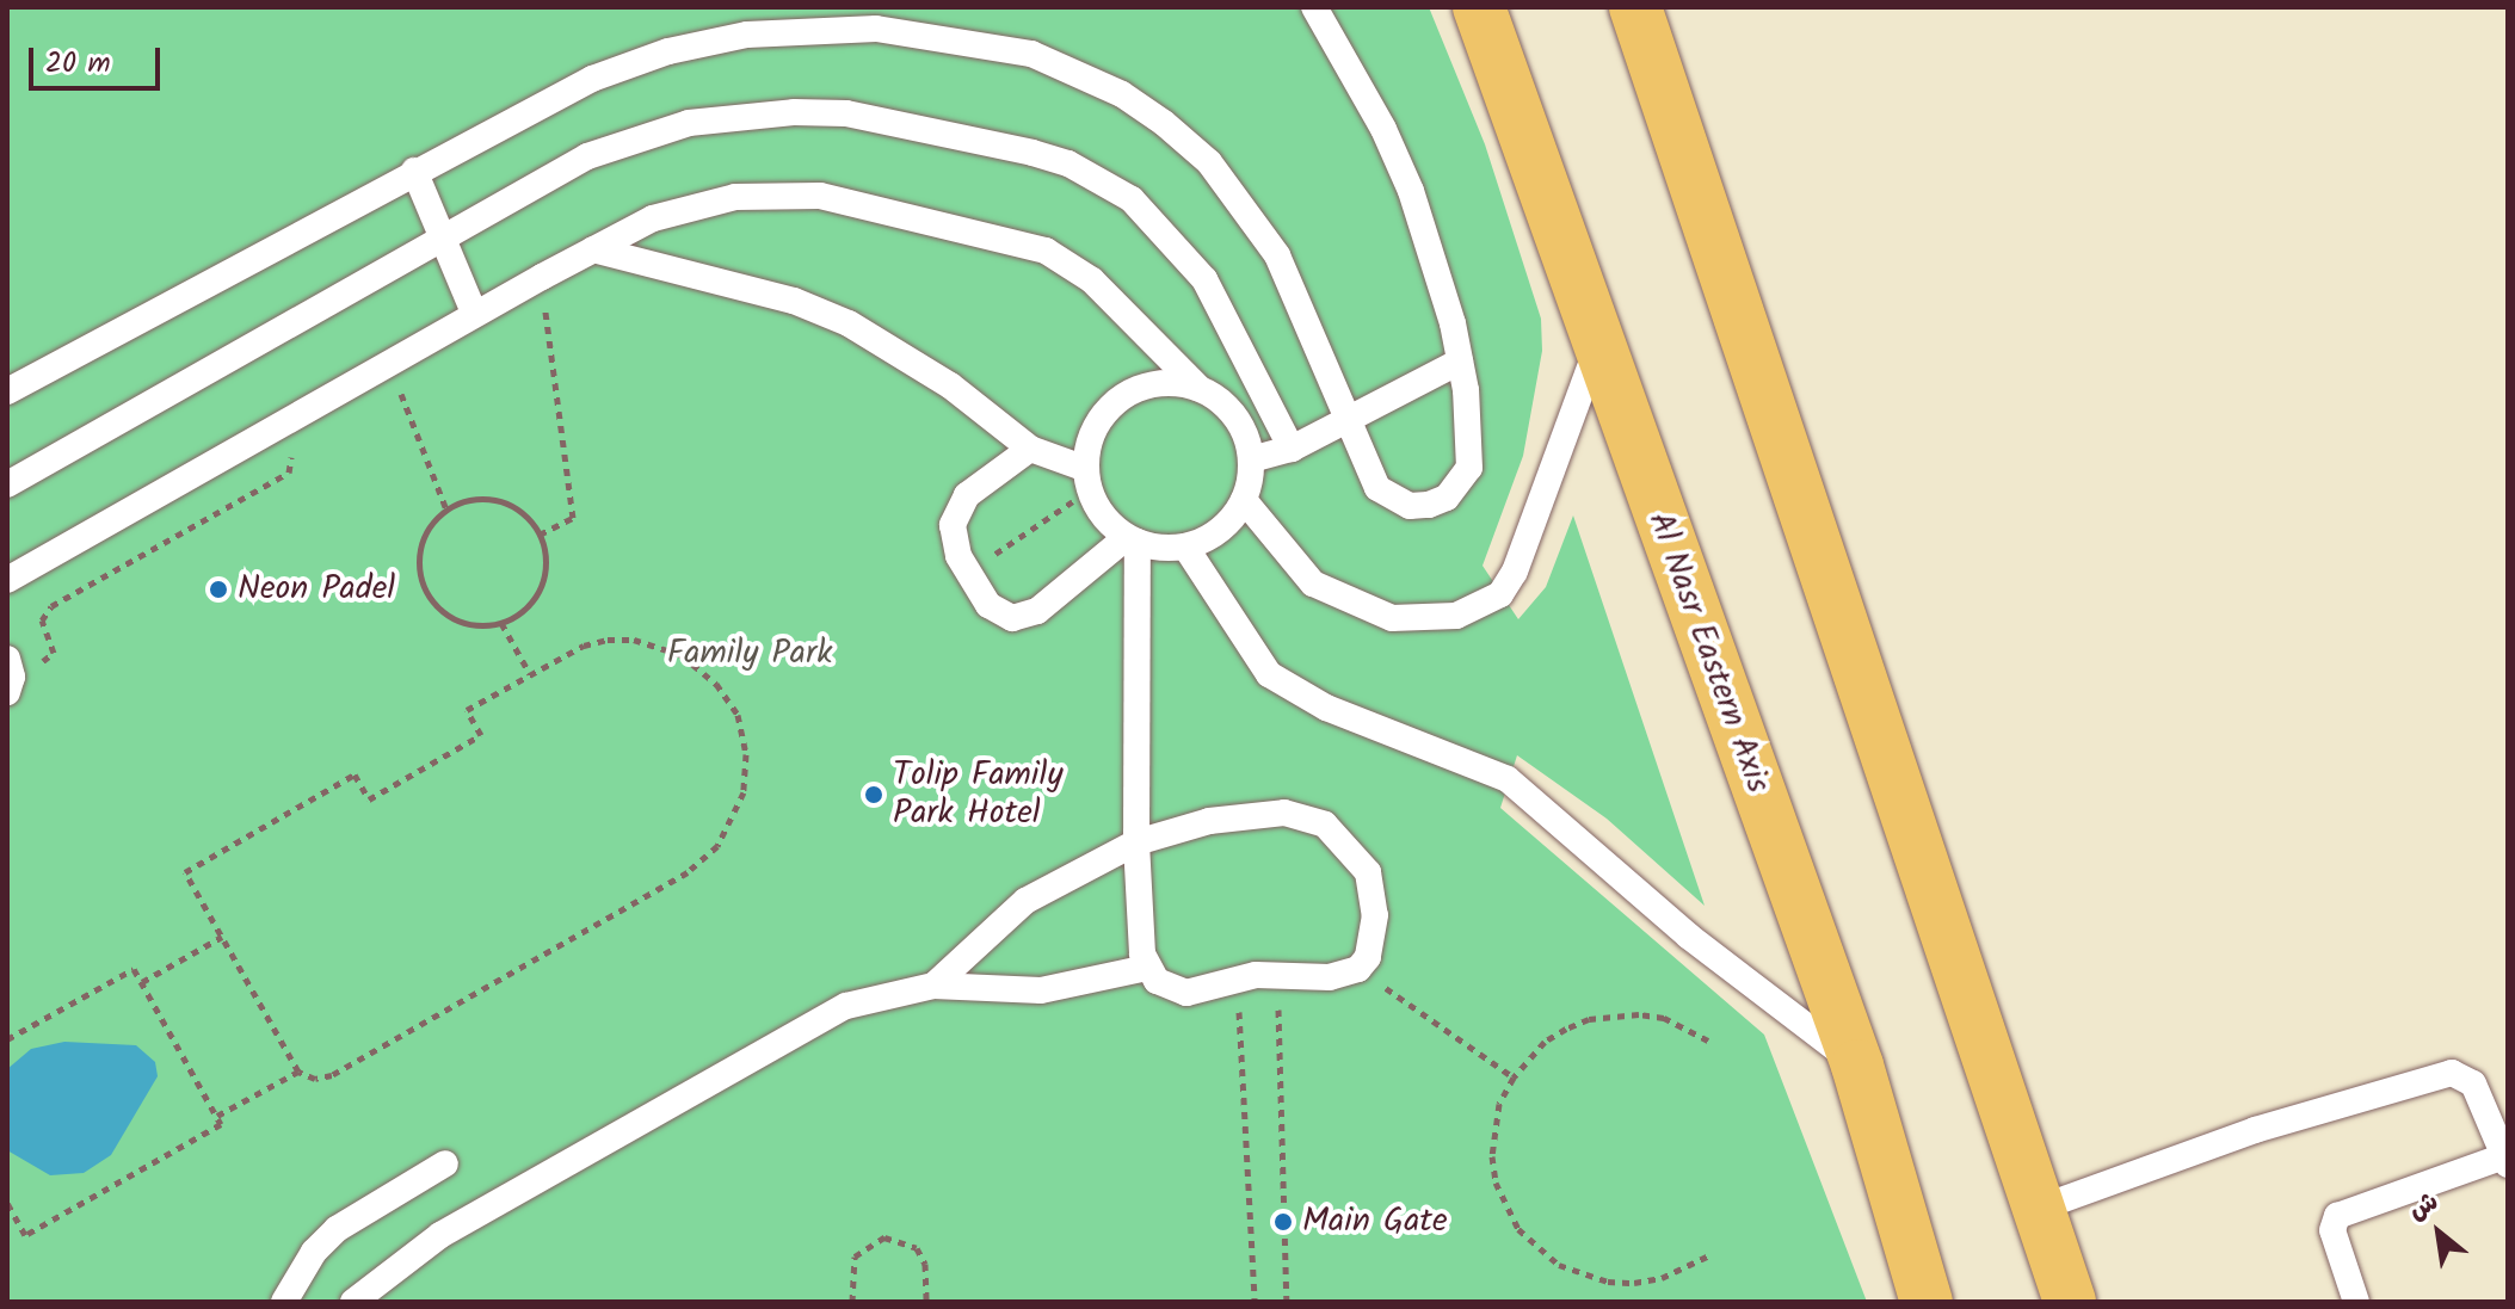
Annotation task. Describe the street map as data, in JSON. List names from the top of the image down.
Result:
{
  "streets": {
    "main road": ["Al Nasr Eastern Axis"]
  },
  "parks": ["Family Park"],
  "places": ["Neon Padel", "Tolip Family Park Hotel", "Main Gate"],
  "scale_bar": "20 m",
  "north": "top left"
}
